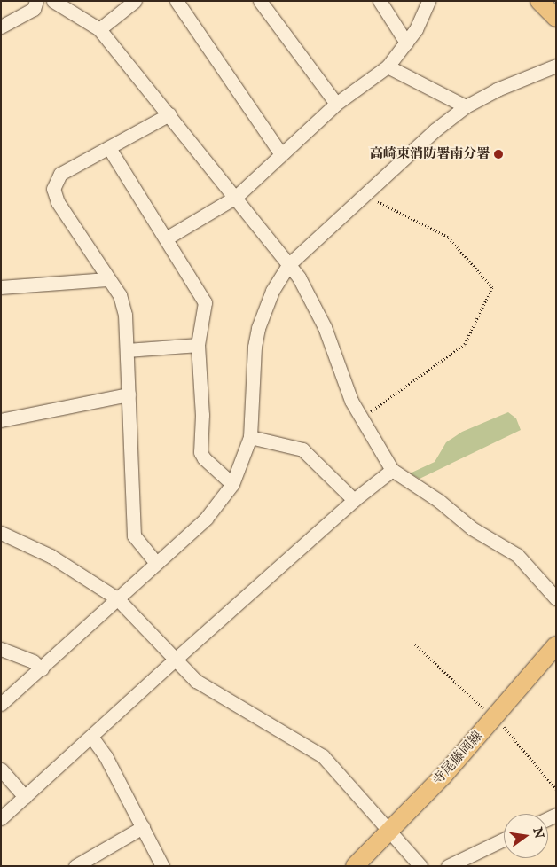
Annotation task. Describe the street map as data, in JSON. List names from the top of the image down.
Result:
{
  "streets": {
    "main road": ["寺尾藤岡線"]
  },
  "places": ["高崎東消防署南分署"],
  "north": "right"
}
